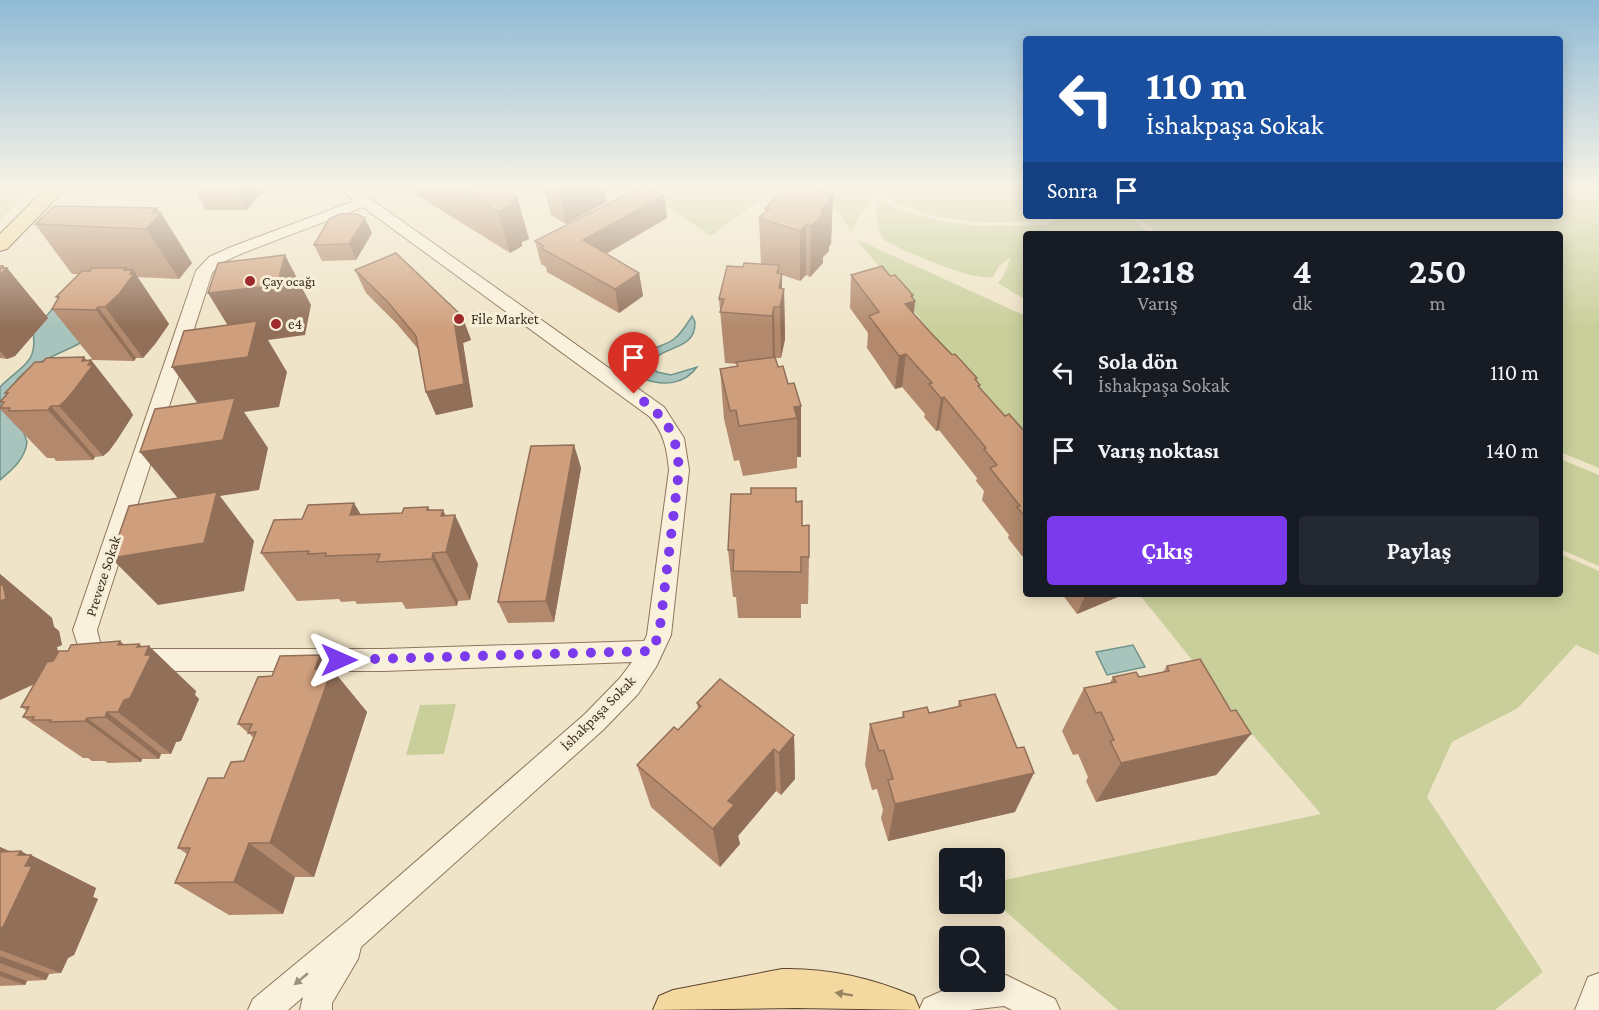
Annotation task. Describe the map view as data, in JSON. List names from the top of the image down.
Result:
{
  "streets": {
    "street": ["Preveze Sokak", "İshakpaşa Sokak"]
  },
  "crossings": [
    ["Preveze Sokak", "İshakpaşa Sokak"]
  ],
  "places": ["Çay ocağı", "File Market", "e4"],
  "page": {
    "turn": ["110 m", "İshakpaşa Sokak"],
    "then": "Sonra",
    "eta": [
      "12:18",
      "Varış",
      "4",
      "dk",
      "250",
      "m"
    ],
    "list": [
      {
        "name": "Sola dön",
        "note": "İshakpaşa Sokak",
        "value": "110 m"
      },
      {
        "name": "Varış noktası",
        "value": "140 m"
      }
    ],
    "buttons": ["Çıkış", "Paylaş"]
  }
}
